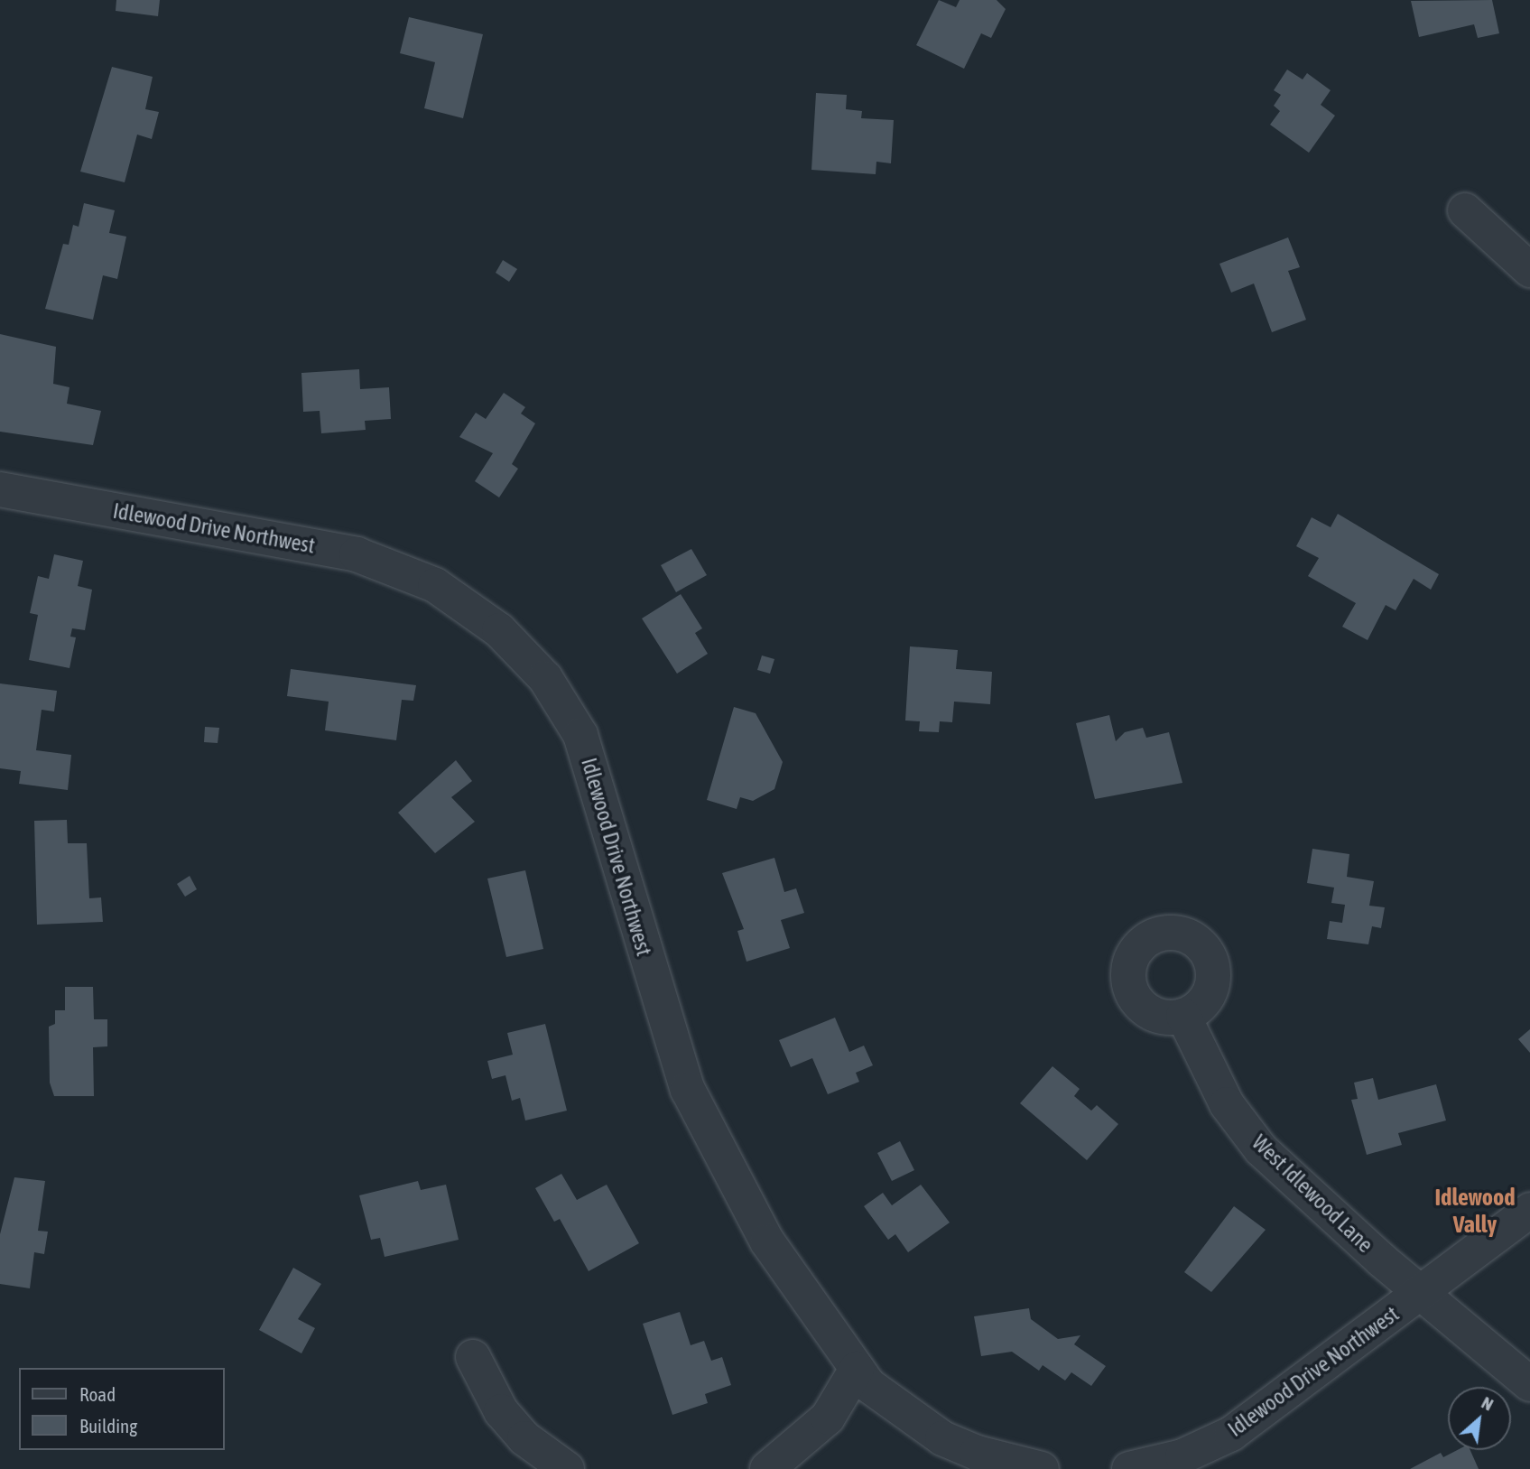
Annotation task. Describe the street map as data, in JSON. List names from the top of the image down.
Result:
{
  "streets": {
    "street": ["Idlewood Drive Northwest", "West Idlewood Lane"]
  },
  "crossings": [
    ["Idlewood Drive Northwest", "West Idlewood Lane"]
  ],
  "districts": ["Idlewood Vally"],
  "legend": ["Road", "Building"],
  "north": "top right"
}
